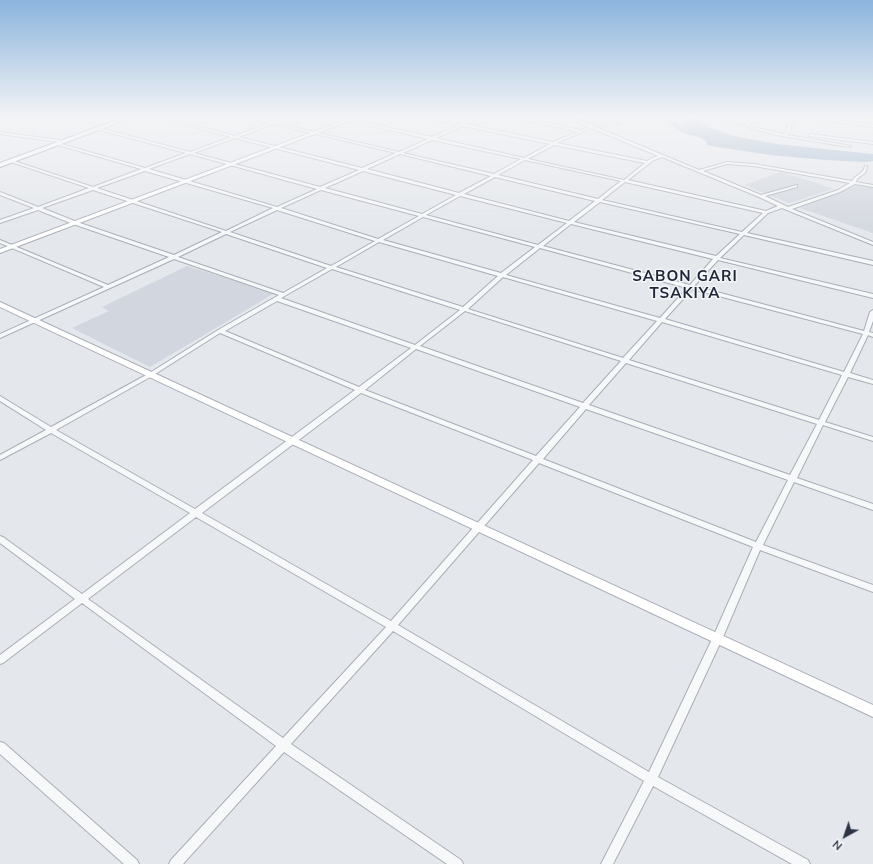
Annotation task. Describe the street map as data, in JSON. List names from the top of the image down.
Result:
{
  "districts": ["SABON GARI TSAKIYA"],
  "north": "bottom left"
}
